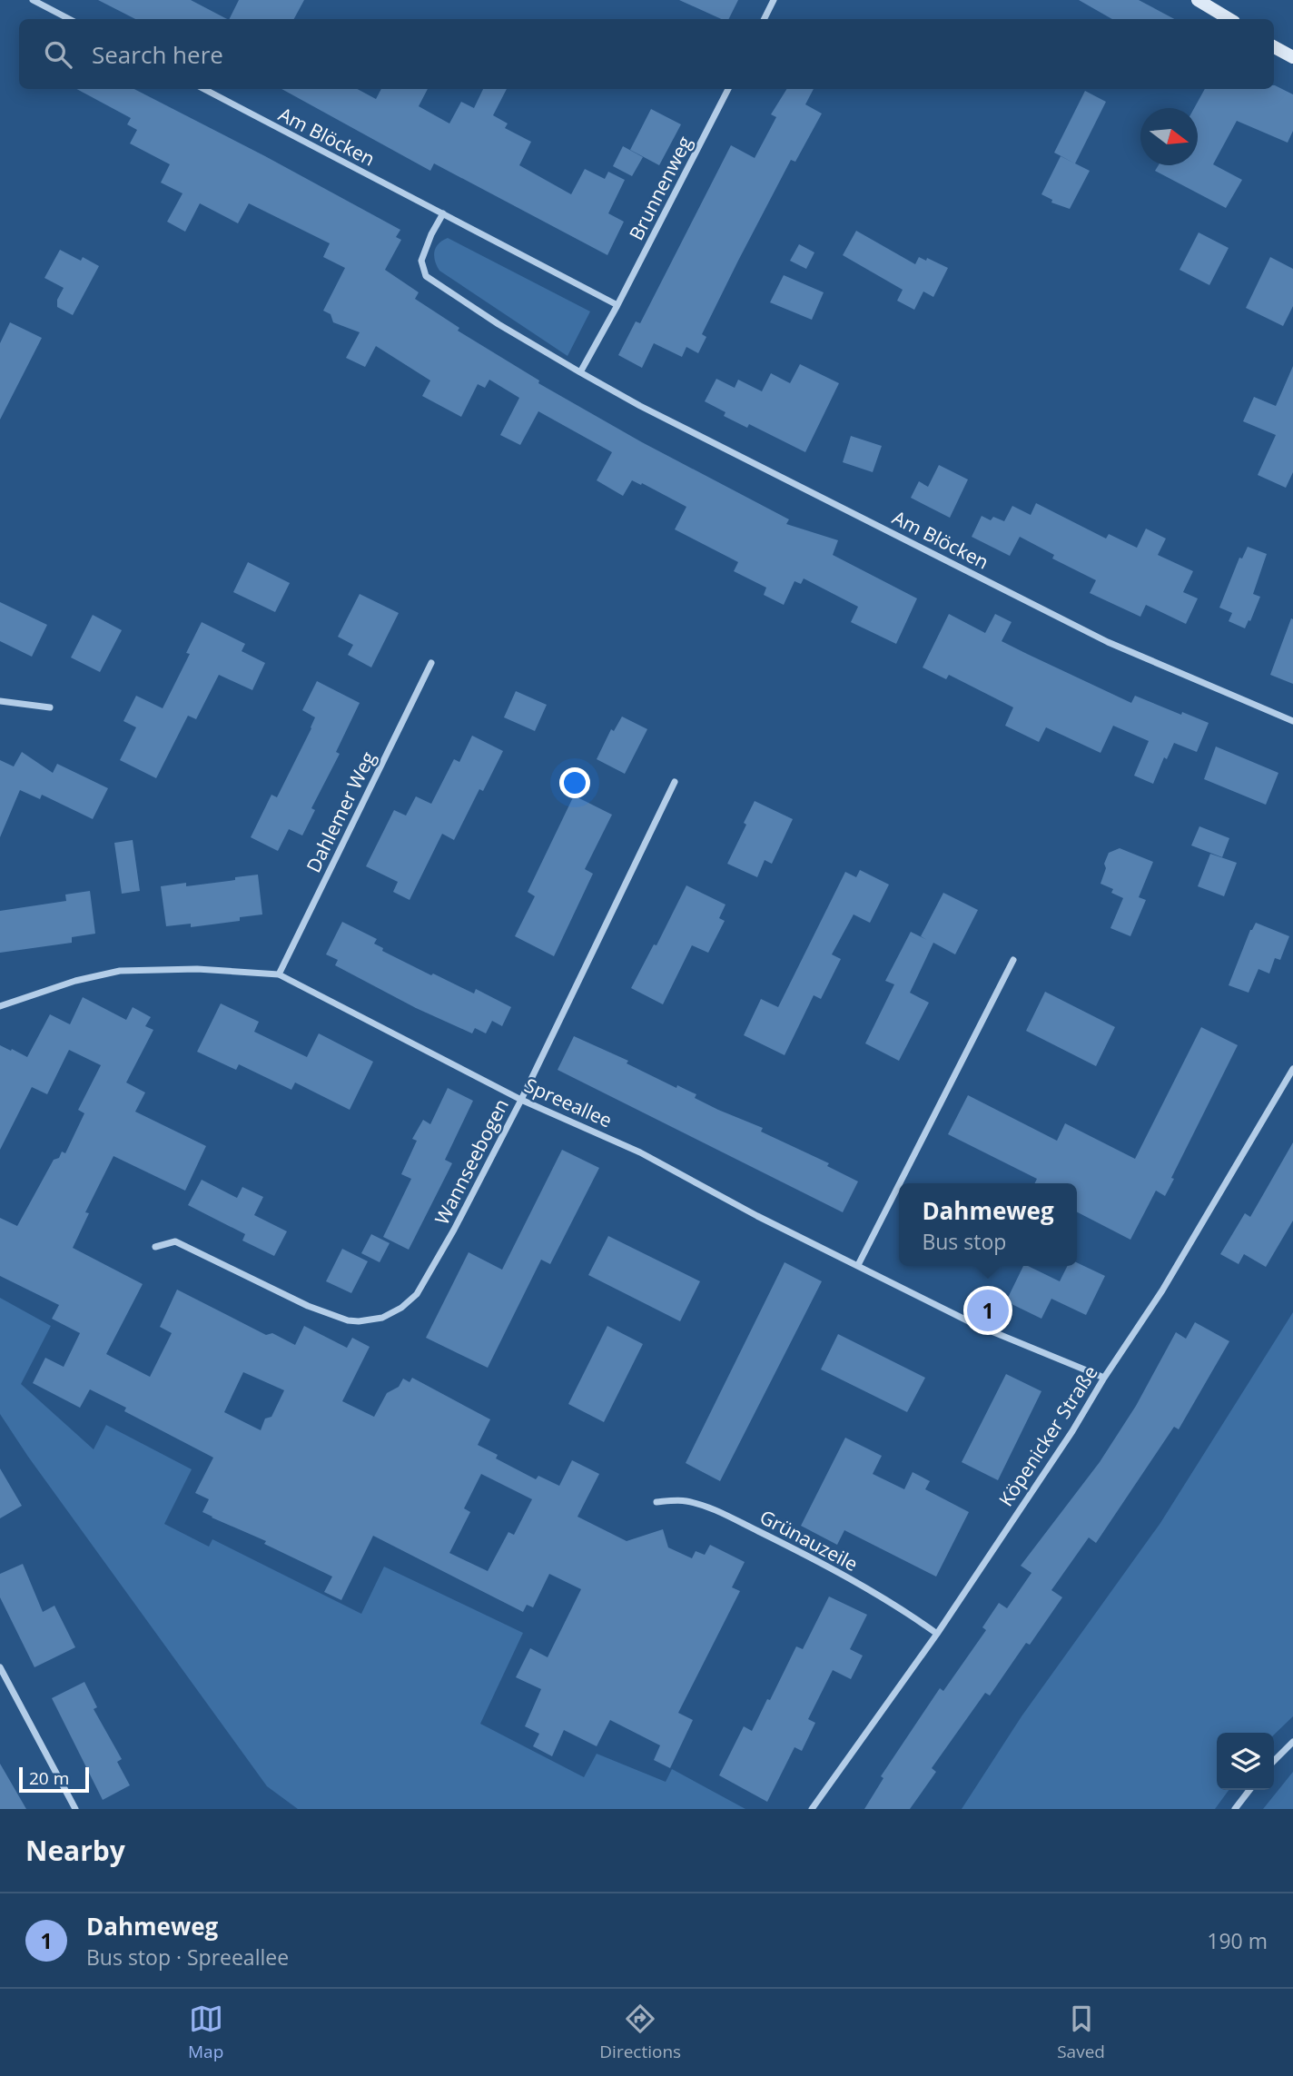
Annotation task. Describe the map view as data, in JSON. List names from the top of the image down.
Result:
{
  "streets": {
    "street": [
      "Am Blöcken",
      "Brunnenweg",
      "Dahlemer Weg",
      "Spreeallee",
      "Wannseebogen",
      "Köpenicker Straße",
      "Grünauzeile"
    ]
  },
  "crossings": [
    ["Am Blöcken", "Brunnenweg"],
    ["Dahlemer Weg", "Spreeallee"],
    ["Spreeallee", "Wannseebogen"],
    ["Spreeallee", "Köpenicker Straße"],
    ["Köpenicker Straße", "Grünauzeile"]
  ],
  "scale_bar": "20 m",
  "north": "right",
  "page": {
    "search": "Search here",
    "popup": ["Dahmeweg", "Bus stop"],
    "pins": "1",
    "scale": "20 m",
    "heading": "Nearby",
    "list": [
      {
        "mark": "1",
        "name": "Dahmeweg",
        "note": "Bus stop · Spreeallee",
        "value": "190 m"
      }
    ],
    "nav": ["Map", "Directions", "Saved"]
  }
}
